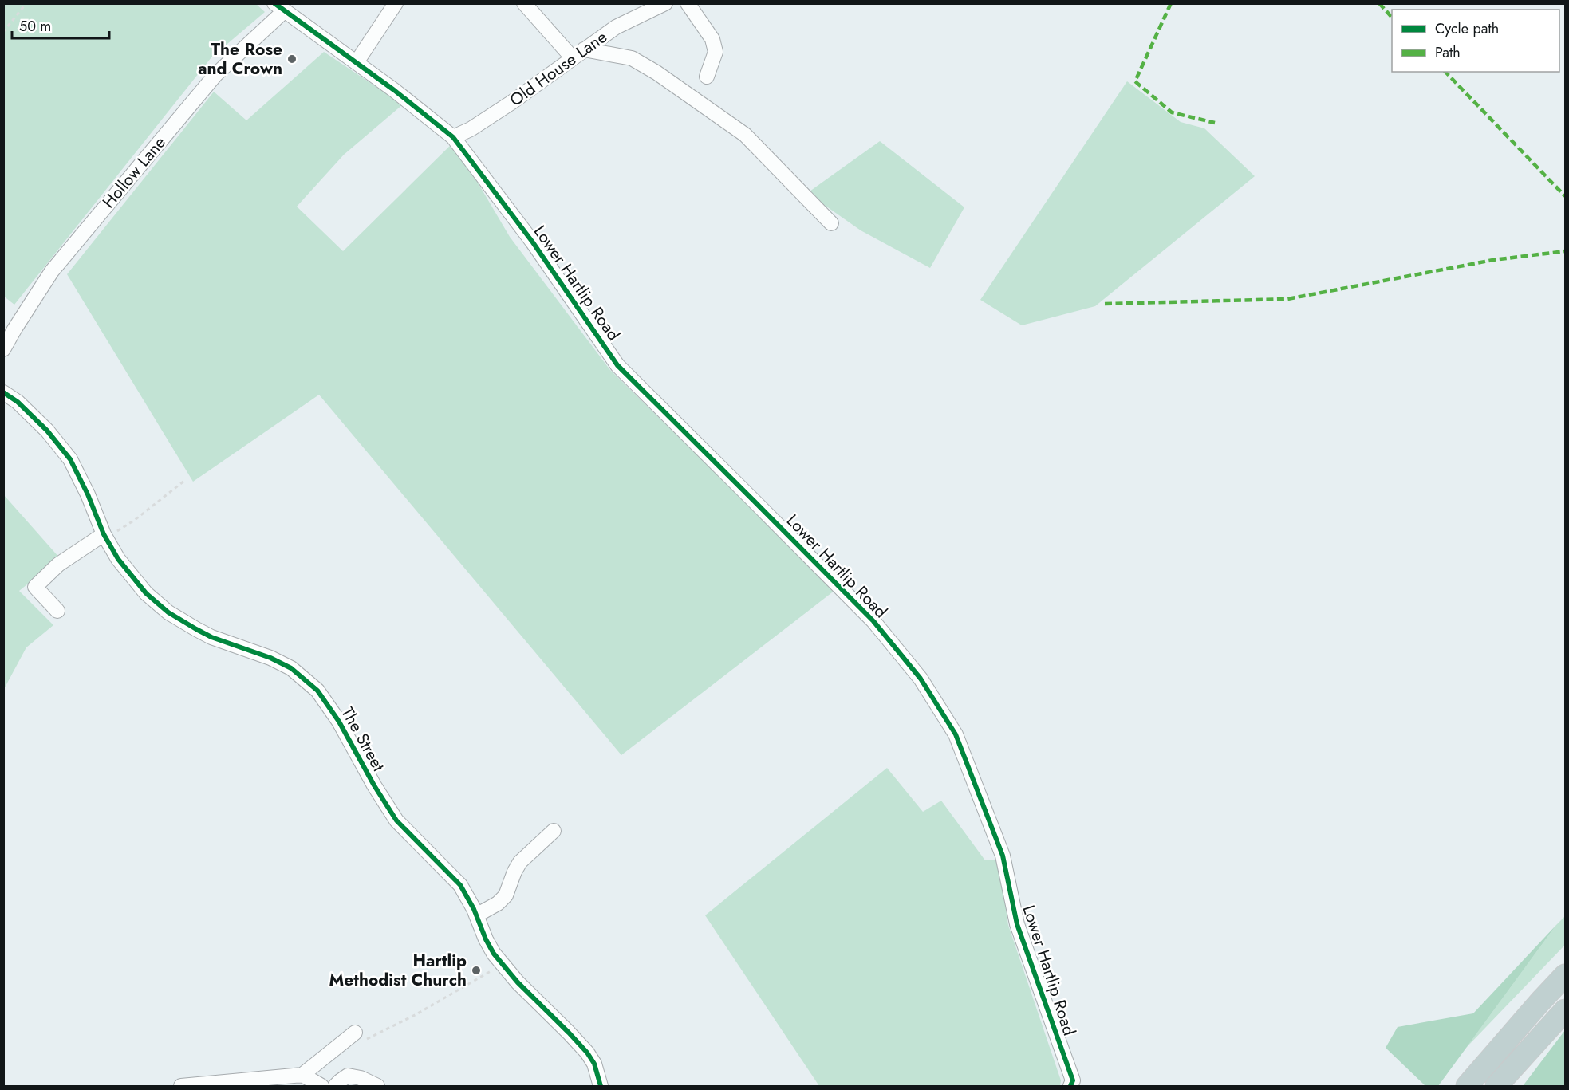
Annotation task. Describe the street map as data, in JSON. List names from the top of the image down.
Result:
{
  "streets": {
    "street": [
      "Old House Lane",
      "Hollow Lane",
      "Lower Hartlip Road",
      "The Street"
    ]
  },
  "crossings": [
    ["Old House Lane", "Lower Hartlip Road"],
    ["Hollow Lane", "Lower Hartlip Road"]
  ],
  "places": ["The Rose and Crown", "Hartlip Methodist Church"],
  "legend": ["Cycle path", "Path"],
  "scale_bar": "50 m"
}
